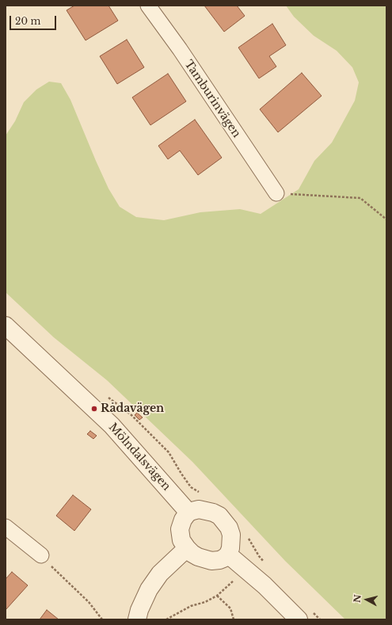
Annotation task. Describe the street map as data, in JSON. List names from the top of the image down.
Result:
{
  "streets": {
    "street": ["Tamburinvägen", "Mölndalsvägen"]
  },
  "places": ["Rådavägen"],
  "scale_bar": "20 m",
  "north": "left"
}
